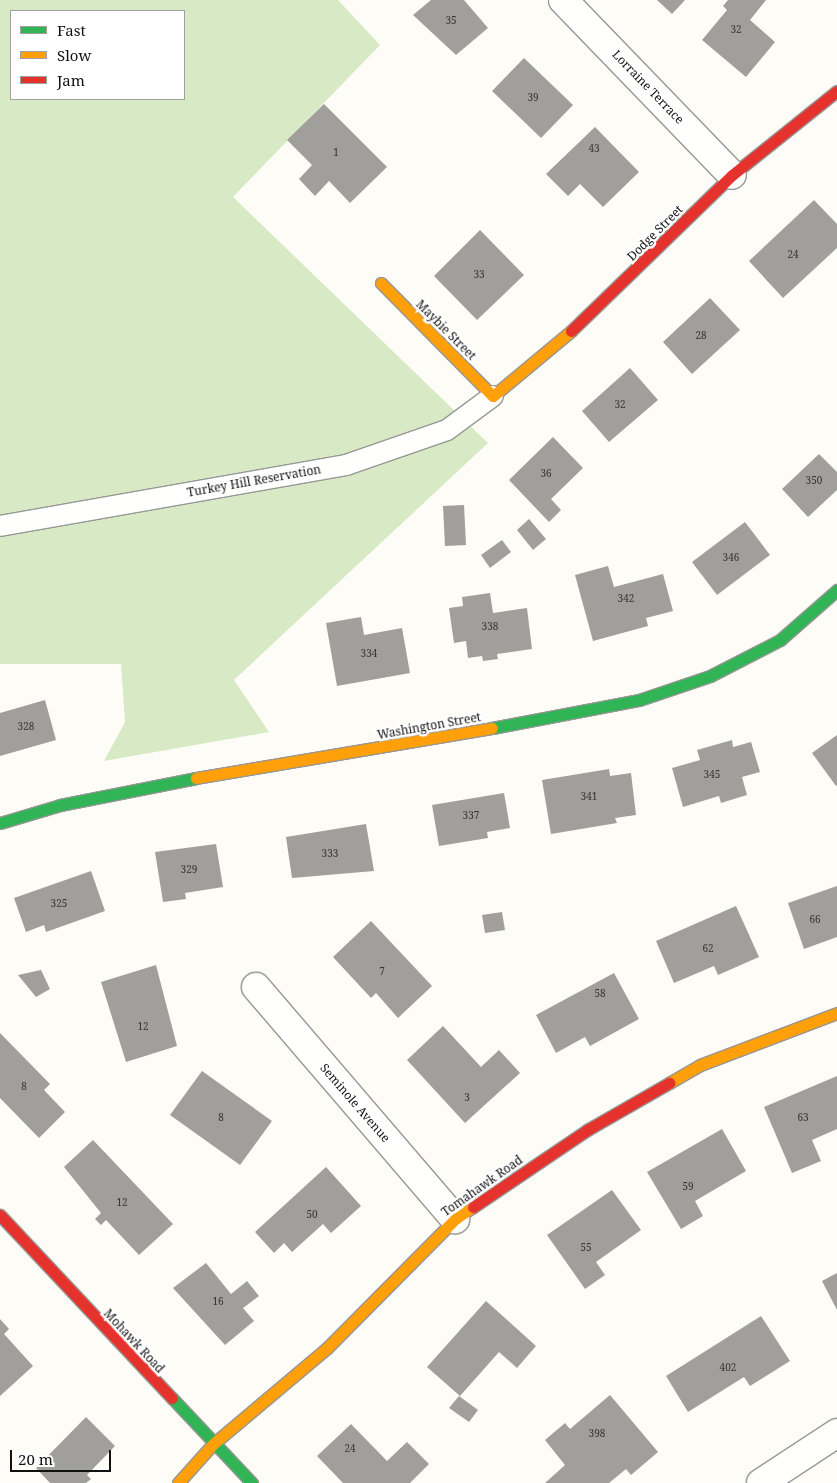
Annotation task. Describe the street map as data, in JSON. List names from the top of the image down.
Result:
{
  "streets": {
    "street": [
      "Lorraine Terrace",
      "Dodge Street",
      "Maybie Street",
      "Washington Street",
      "Seminole Avenue",
      "Tomahawk Road",
      "Mohawk Road"
    ],
    "lane": ["Turkey Hill Reservation"]
  },
  "crossings": [
    ["Lorraine Terrace", "Dodge Street"],
    ["Dodge Street", "Maybie Street"],
    ["Dodge Street", "Turkey Hill Reservation"],
    ["Maybie Street", "Turkey Hill Reservation"],
    ["Seminole Avenue", "Tomahawk Road"],
    ["Tomahawk Road", "Mohawk Road"]
  ],
  "house_numbers": [
    "35",
    "32",
    "39",
    "43",
    "1",
    "24",
    "33",
    "28",
    "32",
    "36",
    "350",
    "346",
    "342",
    "338",
    "334",
    "328",
    "345",
    "341",
    "337",
    "333",
    "329",
    "325",
    "66",
    "62",
    "7",
    "58",
    "12",
    "8",
    "3",
    "8",
    "63",
    "59",
    "12",
    "50",
    "55",
    "16",
    "402",
    "398",
    "24"
  ],
  "legend": ["Fast", "Slow", "Jam"],
  "scale_bar": "20 m"
}
